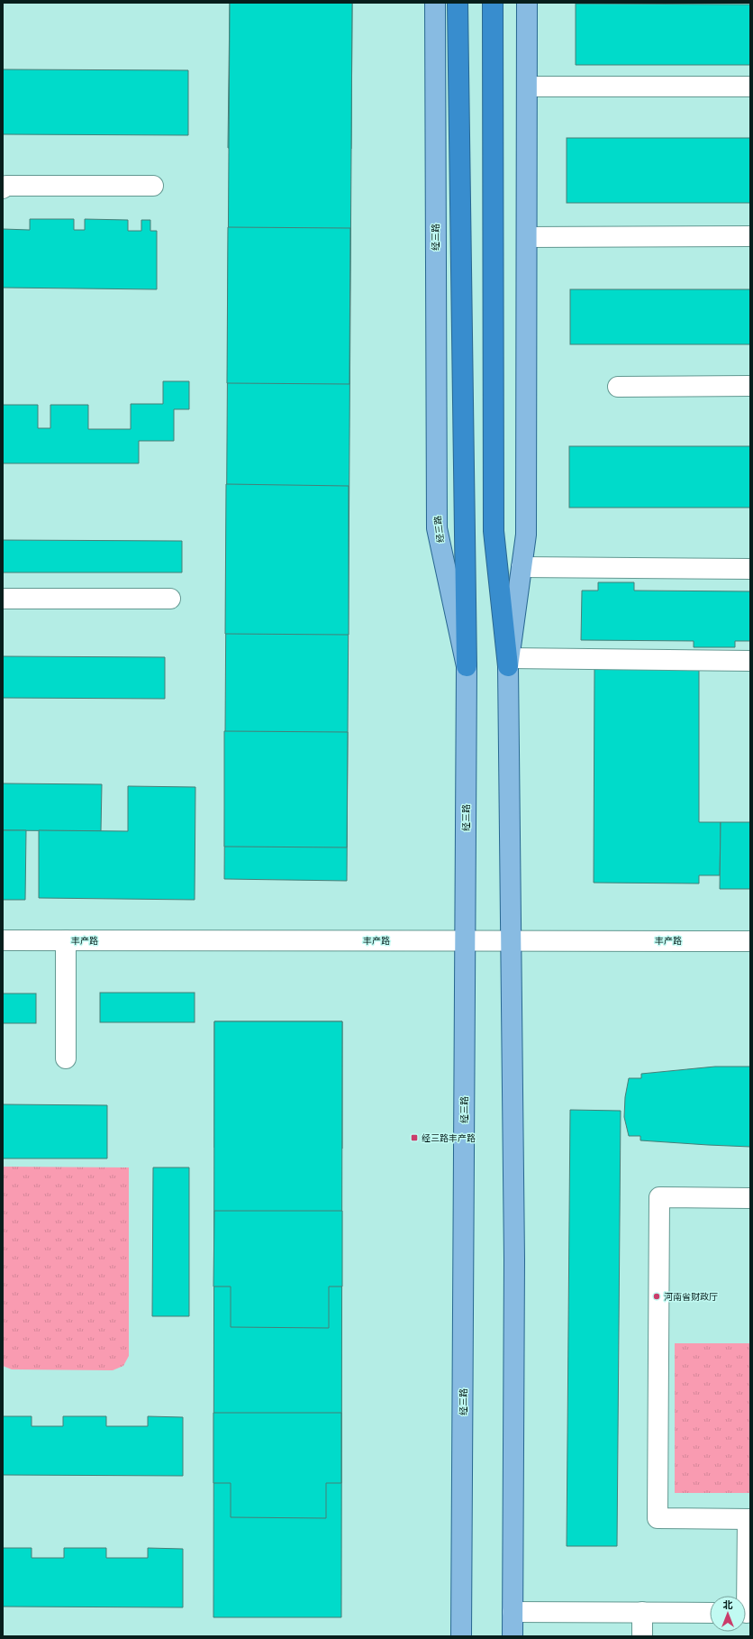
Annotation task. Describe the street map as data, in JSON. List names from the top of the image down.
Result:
{
  "streets": {
    "main road": ["经三路"],
    "street": ["丰产路"]
  },
  "crossings": [
    ["经三路", "丰产路"]
  ],
  "places": {
    "transit": ["经三路丰产路"],
    "other": ["河南省财政厅"]
  },
  "north": "top"
}
